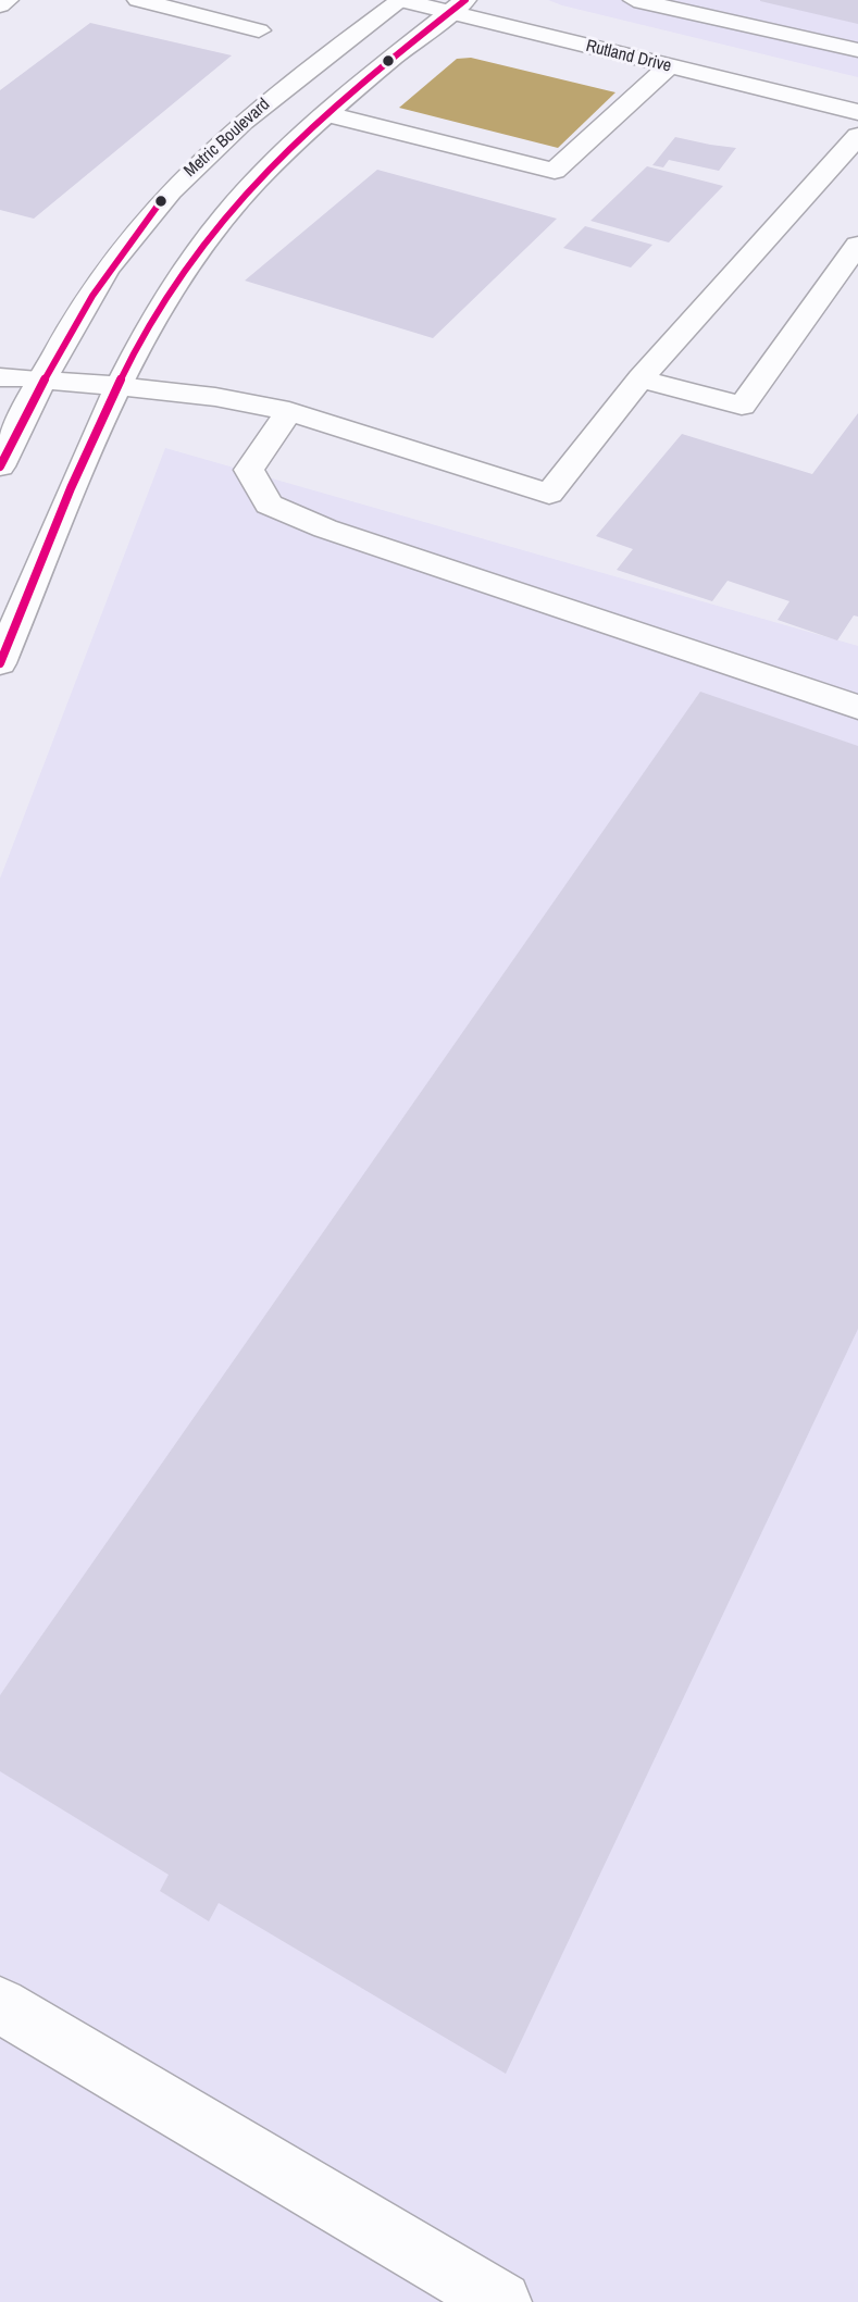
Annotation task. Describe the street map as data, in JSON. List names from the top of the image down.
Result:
{
  "streets": {
    "main road": ["Rutland Drive", "Metric Boulevard"]
  },
  "crossings": [
    ["Rutland Drive", "Metric Boulevard"]
  ]
}
